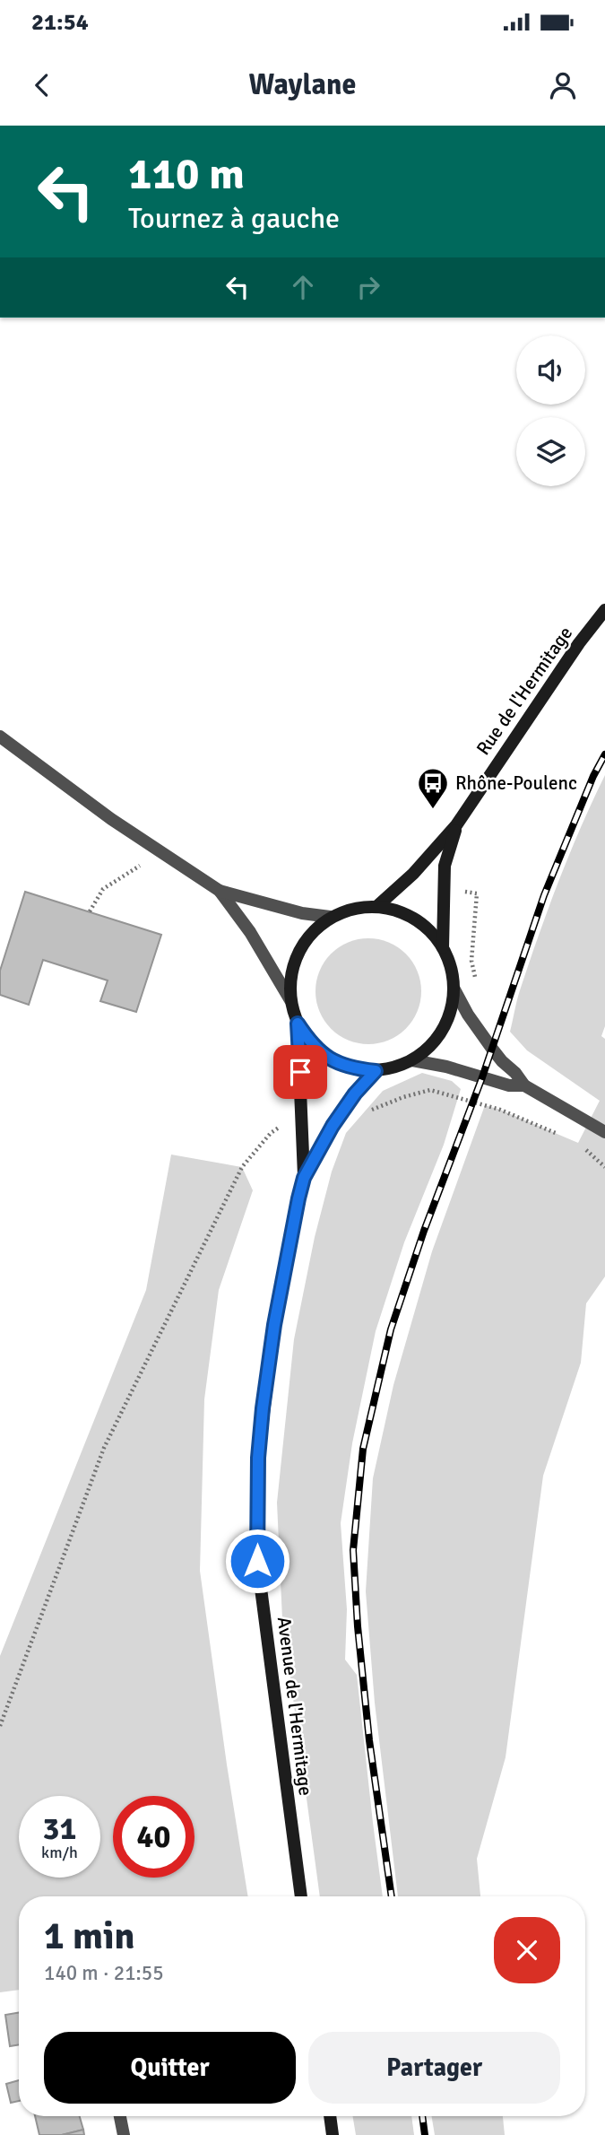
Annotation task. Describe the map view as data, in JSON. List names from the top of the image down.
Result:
{
  "streets": {
    "street": ["Rue de l'Hermitage", "Avenue de l'Hermitage"]
  },
  "crossings": [
    ["Rue de l'Hermitage", "Avenue de l'Hermitage"]
  ],
  "places": {
    "bus stop": ["Rhône-Poulenc"]
  },
  "page": {
    "status": "21:54",
    "header": "Waylane",
    "turn": ["110 m", "Tournez à gauche"],
    "speed": "31 km/h",
    "limit": "40",
    "heading": ["1 min", "140 m · 21:55"],
    "buttons": ["Quitter", "Partager"]
  }
}
